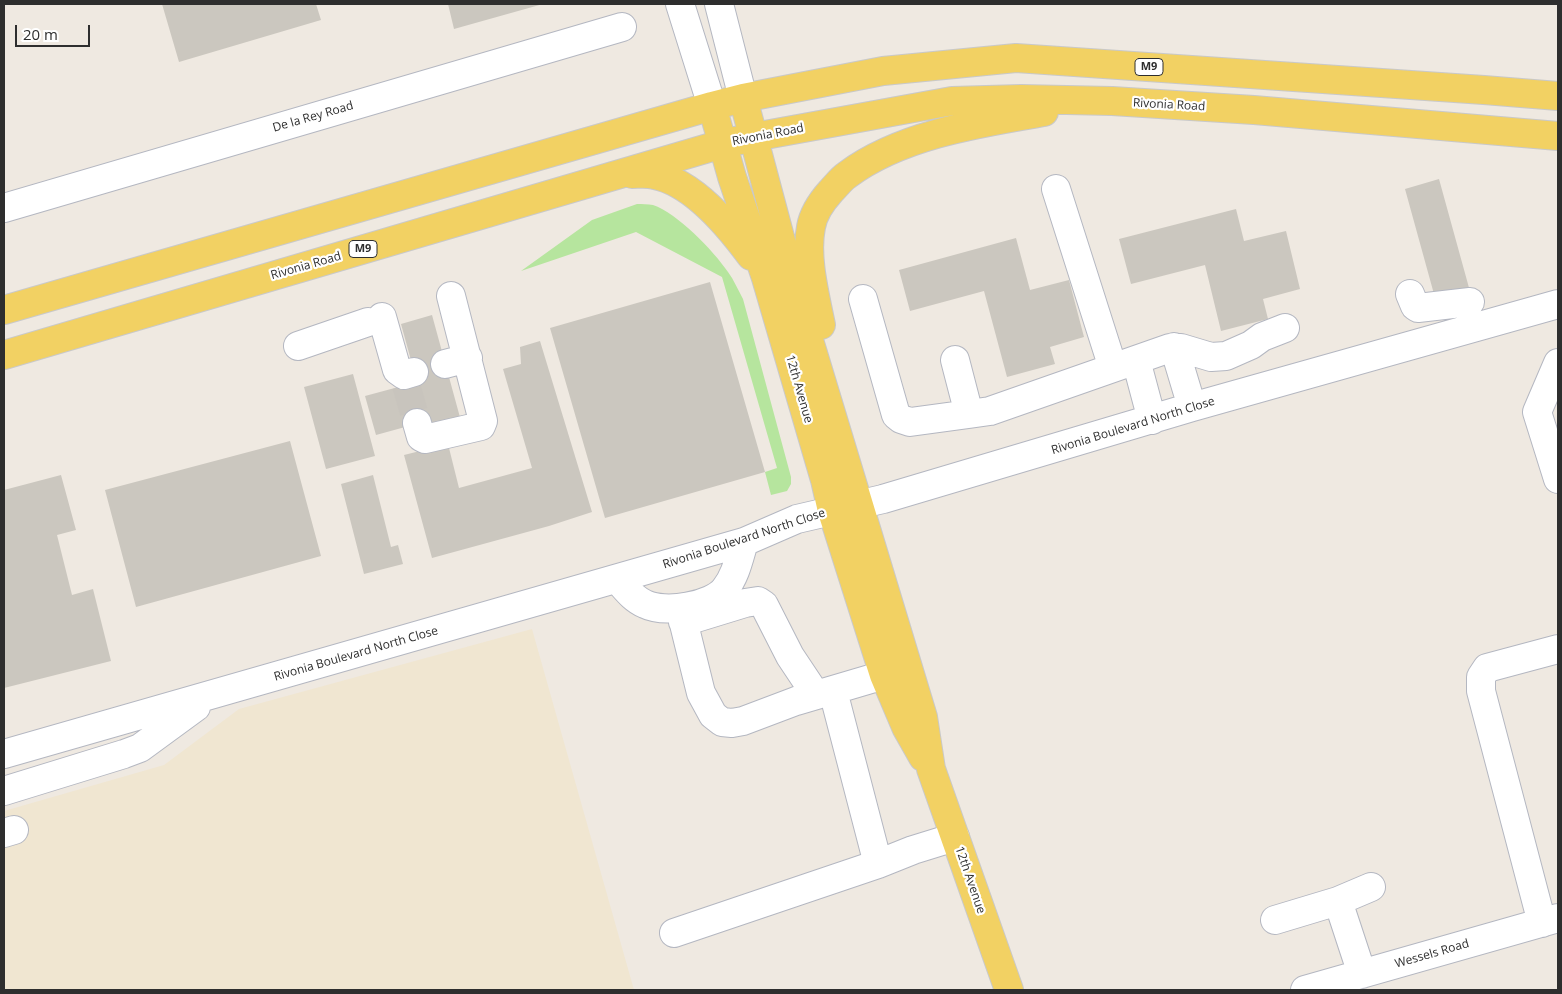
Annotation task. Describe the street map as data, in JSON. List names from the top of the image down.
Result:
{
  "streets": {
    "main road": ["M9", "Rivonia Road", "12th Avenue"],
    "street": ["De la Rey Road", "Rivonia Boulevard North Close", "Wessels Road"]
  },
  "crossings": [
    ["M9", "12th Avenue"],
    ["Rivonia Road", "12th Avenue"],
    ["12th Avenue", "Rivonia Boulevard North Close"]
  ],
  "scale_bar": "20 m"
}
